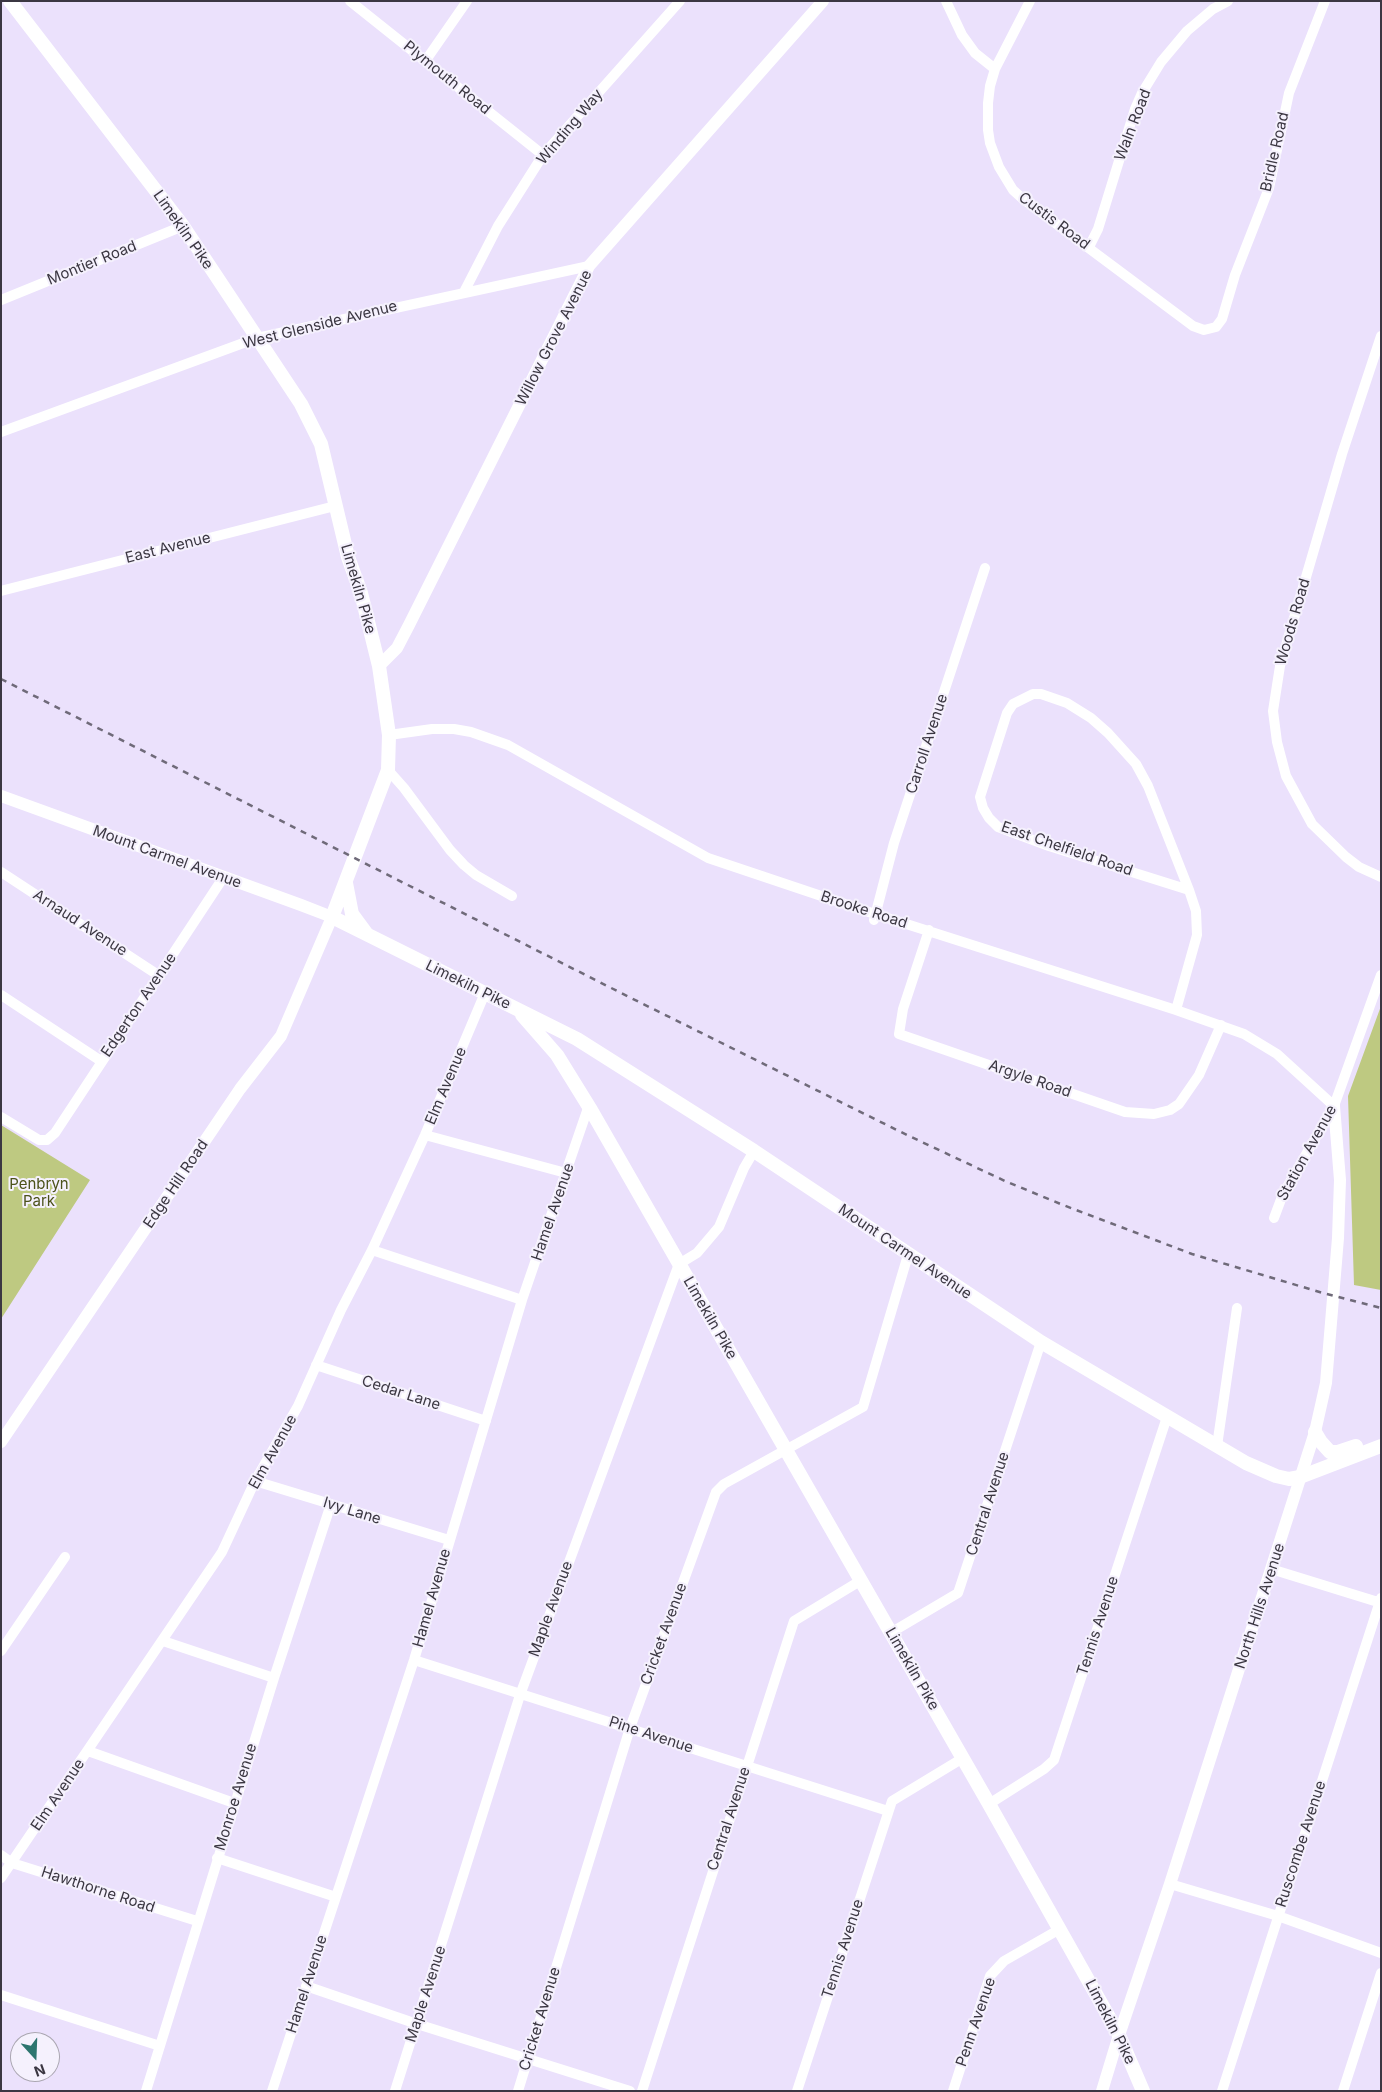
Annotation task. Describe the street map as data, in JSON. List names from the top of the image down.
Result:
{
  "streets": {
    "main road": ["Limekiln Pike", "Mount Carmel Avenue"],
    "street": [
      "Plymouth Road",
      "Waln Road",
      "Winding Way",
      "Bridle Road",
      "Custis Road",
      "Montier Road",
      "West Glenside Avenue",
      "Willow Grove Avenue",
      "East Avenue",
      "Woods Road",
      "Carroll Avenue",
      "East Chelfield Road",
      "Brooke Road",
      "Arnaud Avenue",
      "Edgerton Avenue",
      "Argyle Road",
      "Elm Avenue",
      "Station Avenue",
      "Edge Hill Road",
      "Hamel Avenue",
      "Cedar Lane",
      "Central Avenue",
      "Ivy Lane",
      "North Hills Avenue",
      "Maple Avenue",
      "Tennis Avenue",
      "Cricket Avenue",
      "Pine Avenue",
      "Monroe Avenue",
      "Ruscombe Avenue",
      "Hawthorne Road",
      "Penn Avenue"
    ]
  },
  "crossings": [
    ["Plymouth Road", "Winding Way"],
    ["Waln Road", "Custis Road"],
    ["Winding Way", "West Glenside Avenue"],
    ["Bridle Road", "Custis Road"],
    ["Limekiln Pike", "Montier Road"],
    ["Limekiln Pike", "West Glenside Avenue"],
    ["Limekiln Pike", "Willow Grove Avenue"],
    ["Limekiln Pike", "East Avenue"],
    ["Limekiln Pike", "Mount Carmel Avenue"],
    ["Limekiln Pike", "Brooke Road"],
    ["Limekiln Pike", "Elm Avenue"],
    ["Limekiln Pike", "Edge Hill Road"],
    ["Limekiln Pike", "Hamel Avenue"],
    ["Limekiln Pike", "Central Avenue"],
    ["Limekiln Pike", "North Hills Avenue"],
    ["Limekiln Pike", "Maple Avenue"],
    ["Limekiln Pike", "Tennis Avenue"],
    ["Limekiln Pike", "Cricket Avenue"],
    ["Limekiln Pike", "Penn Avenue"],
    ["West Glenside Avenue", "Willow Grove Avenue"],
    ["Carroll Avenue", "Brooke Road"],
    ["Mount Carmel Avenue", "Edgerton Avenue"],
    ["Mount Carmel Avenue", "Edge Hill Road"],
    ["Mount Carmel Avenue", "Central Avenue"],
    ["Mount Carmel Avenue", "North Hills Avenue"],
    ["Mount Carmel Avenue", "Tennis Avenue"],
    ["Mount Carmel Avenue", "Cricket Avenue"],
    ["Brooke Road", "Argyle Road"],
    ["Brooke Road", "Station Avenue"],
    ["Brooke Road", "North Hills Avenue"],
    ["Arnaud Avenue", "Edgerton Avenue"],
    ["Elm Avenue", "Cedar Lane"],
    ["Elm Avenue", "Ivy Lane"],
    ["Elm Avenue", "Hawthorne Road"],
    ["Station Avenue", "North Hills Avenue"],
    ["Hamel Avenue", "Cedar Lane"],
    ["Hamel Avenue", "Ivy Lane"],
    ["Hamel Avenue", "Pine Avenue"],
    ["Central Avenue", "Pine Avenue"],
    ["Ivy Lane", "Monroe Avenue"],
    ["Maple Avenue", "Pine Avenue"],
    ["Tennis Avenue", "Pine Avenue"],
    ["Cricket Avenue", "Pine Avenue"],
    ["Monroe Avenue", "Hawthorne Road"]
  ],
  "parks": ["Penbryn Park"],
  "north": "bottom"
}
